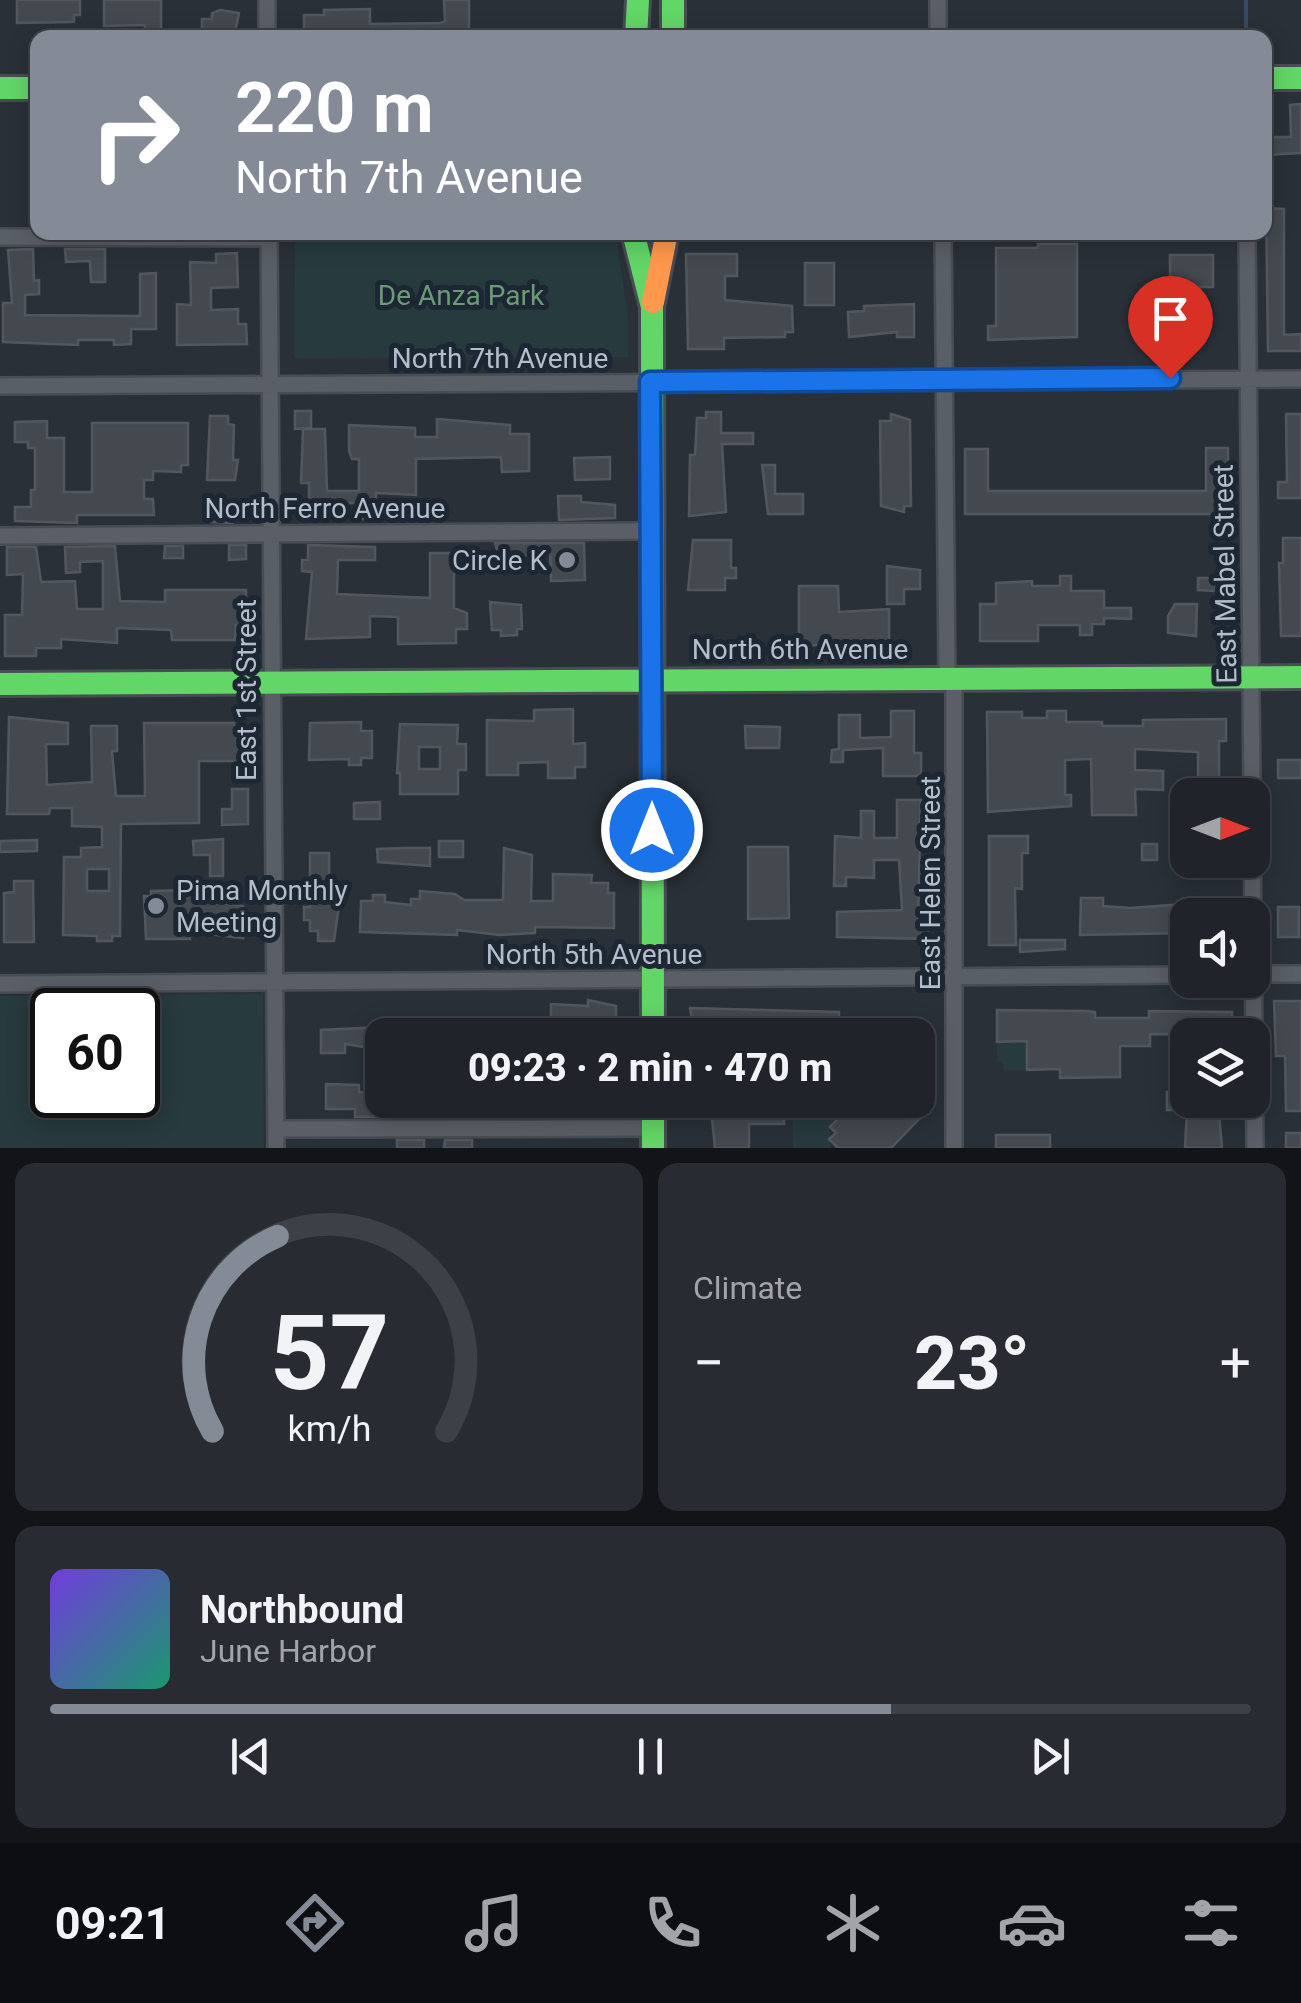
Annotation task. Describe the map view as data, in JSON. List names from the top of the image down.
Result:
{
  "streets": {
    "street": [
      "North 7th Avenue",
      "North Ferro Avenue",
      "East Mabel Street",
      "North 6th Avenue",
      "East 1st Street",
      "East Helen Street",
      "North 5th Avenue"
    ]
  },
  "crossings": [
    ["North 7th Avenue", "East Mabel Street"],
    ["North 7th Avenue", "East 1st Street"],
    ["North 7th Avenue", "East Helen Street"],
    ["North Ferro Avenue", "East 1st Street"],
    ["East Mabel Street", "North 6th Avenue"],
    ["North 6th Avenue", "East 1st Street"],
    ["North 6th Avenue", "East Helen Street"],
    ["East 1st Street", "North 5th Avenue"],
    ["East Helen Street", "North 5th Avenue"]
  ],
  "parks": ["De Anza Park"],
  "places": ["Circle K", "Pima Monthly Meeting"],
  "north": "right",
  "page": {
    "turn": ["220 m", "North 7th Avenue"],
    "limit": "60",
    "trip": "09:23 · 2 min · 470 m",
    "tile": "Climate",
    "heat": ["−", "23°", "+"],
    "song": ["Northbound", "June Harbor"],
    "tabs": "09:21",
    "gauge": ["57", "km/h"]
  }
}
